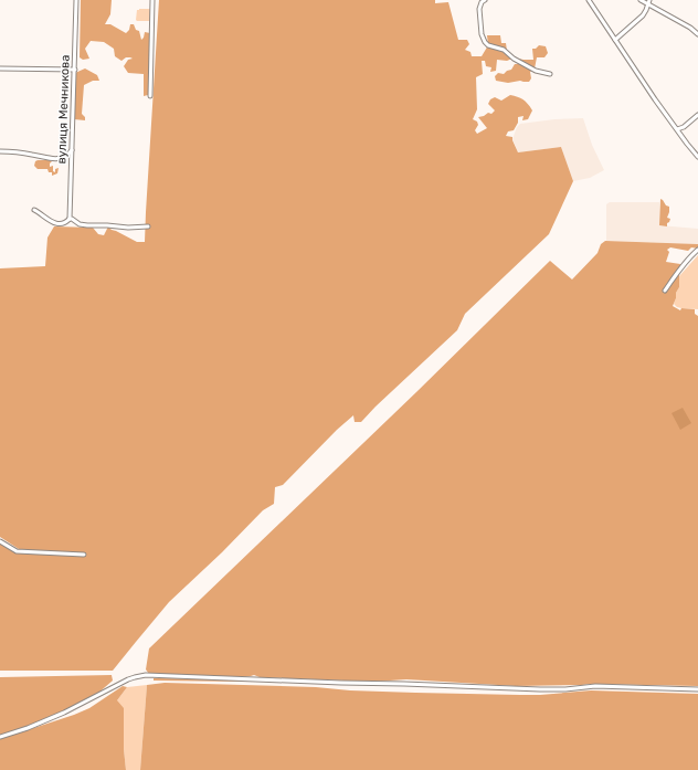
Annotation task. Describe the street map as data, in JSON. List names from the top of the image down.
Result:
{
  "streets": {
    "street": ["вулиця Мечникова"]
  }
}
